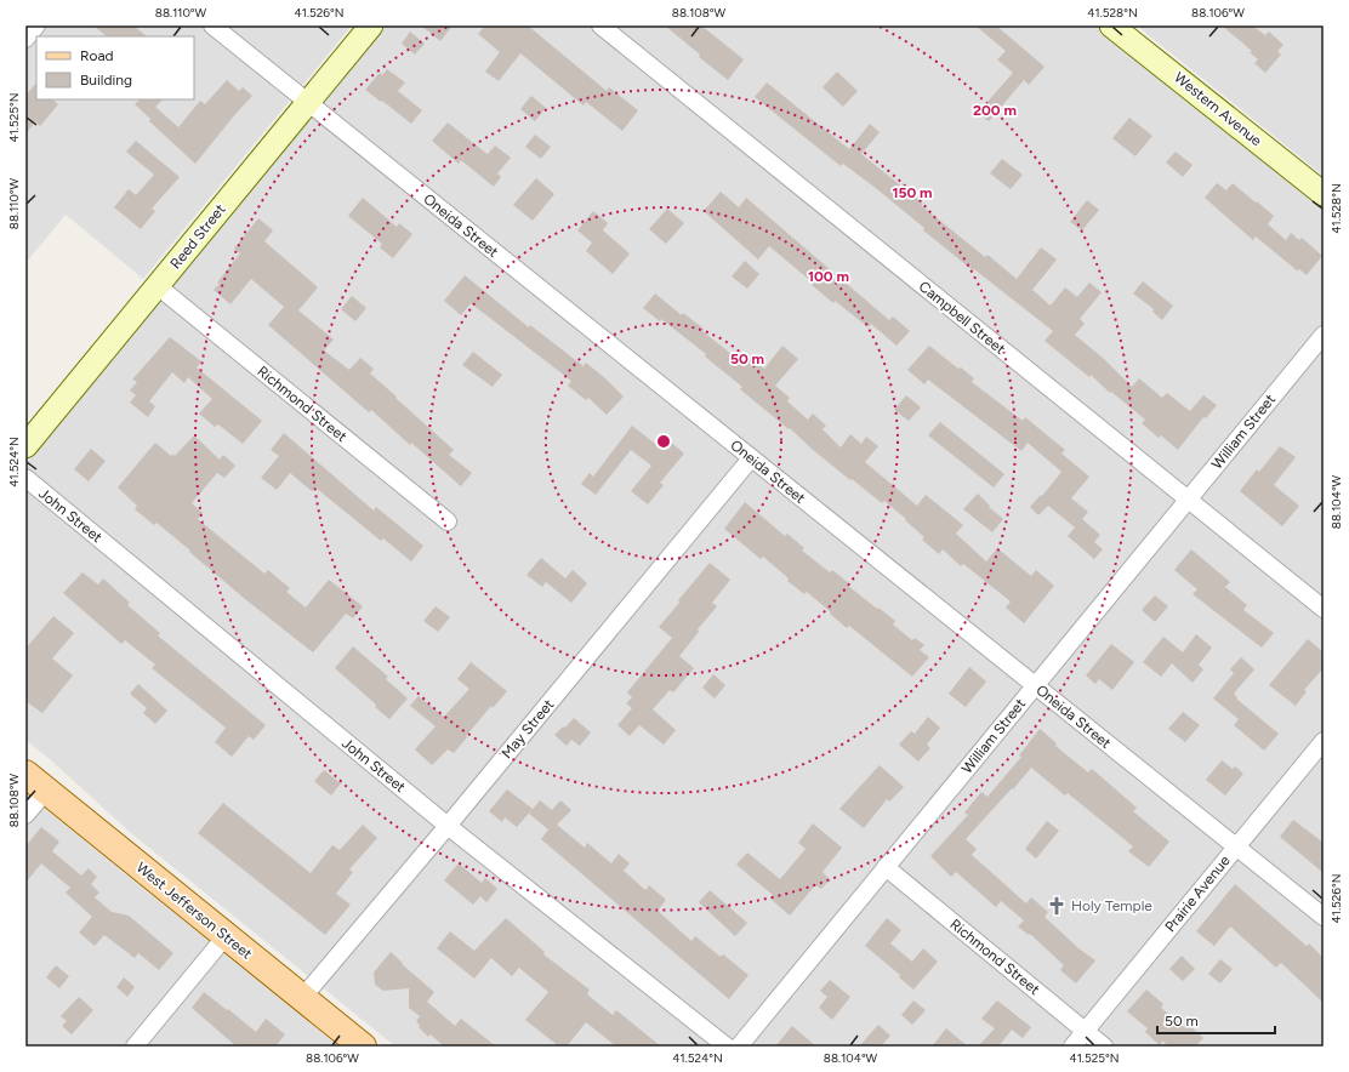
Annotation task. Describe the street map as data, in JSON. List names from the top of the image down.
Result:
{
  "streets": {
    "main road": ["West Jefferson Street"],
    "street": [
      "Western Avenue",
      "Oneida Street",
      "Reed Street",
      "Campbell Street",
      "Richmond Street",
      "William Street",
      "John Street",
      "May Street",
      "Prairie Avenue"
    ]
  },
  "crossings": [
    ["Oneida Street", "Reed Street"],
    ["Oneida Street", "William Street"],
    ["Oneida Street", "May Street"],
    ["Oneida Street", "Prairie Avenue"],
    ["Reed Street", "Richmond Street"],
    ["Campbell Street", "William Street"],
    ["Richmond Street", "William Street"],
    ["Richmond Street", "Prairie Avenue"],
    ["John Street", "May Street"],
    ["May Street", "West Jefferson Street"]
  ],
  "places": {
    "church": ["Holy Temple"]
  },
  "legend": ["Road", "Building"],
  "scale_bar": "50 m",
  "coordinates": [
    "88.110°W",
    "41.526°N",
    "88.108°W",
    "41.528°N",
    "88.106°W",
    "41.525°N",
    "41.524°N",
    "88.104°W"
  ],
  "rings": [
    "200 m",
    "150 m",
    "100 m",
    "50 m"
  ]
}
